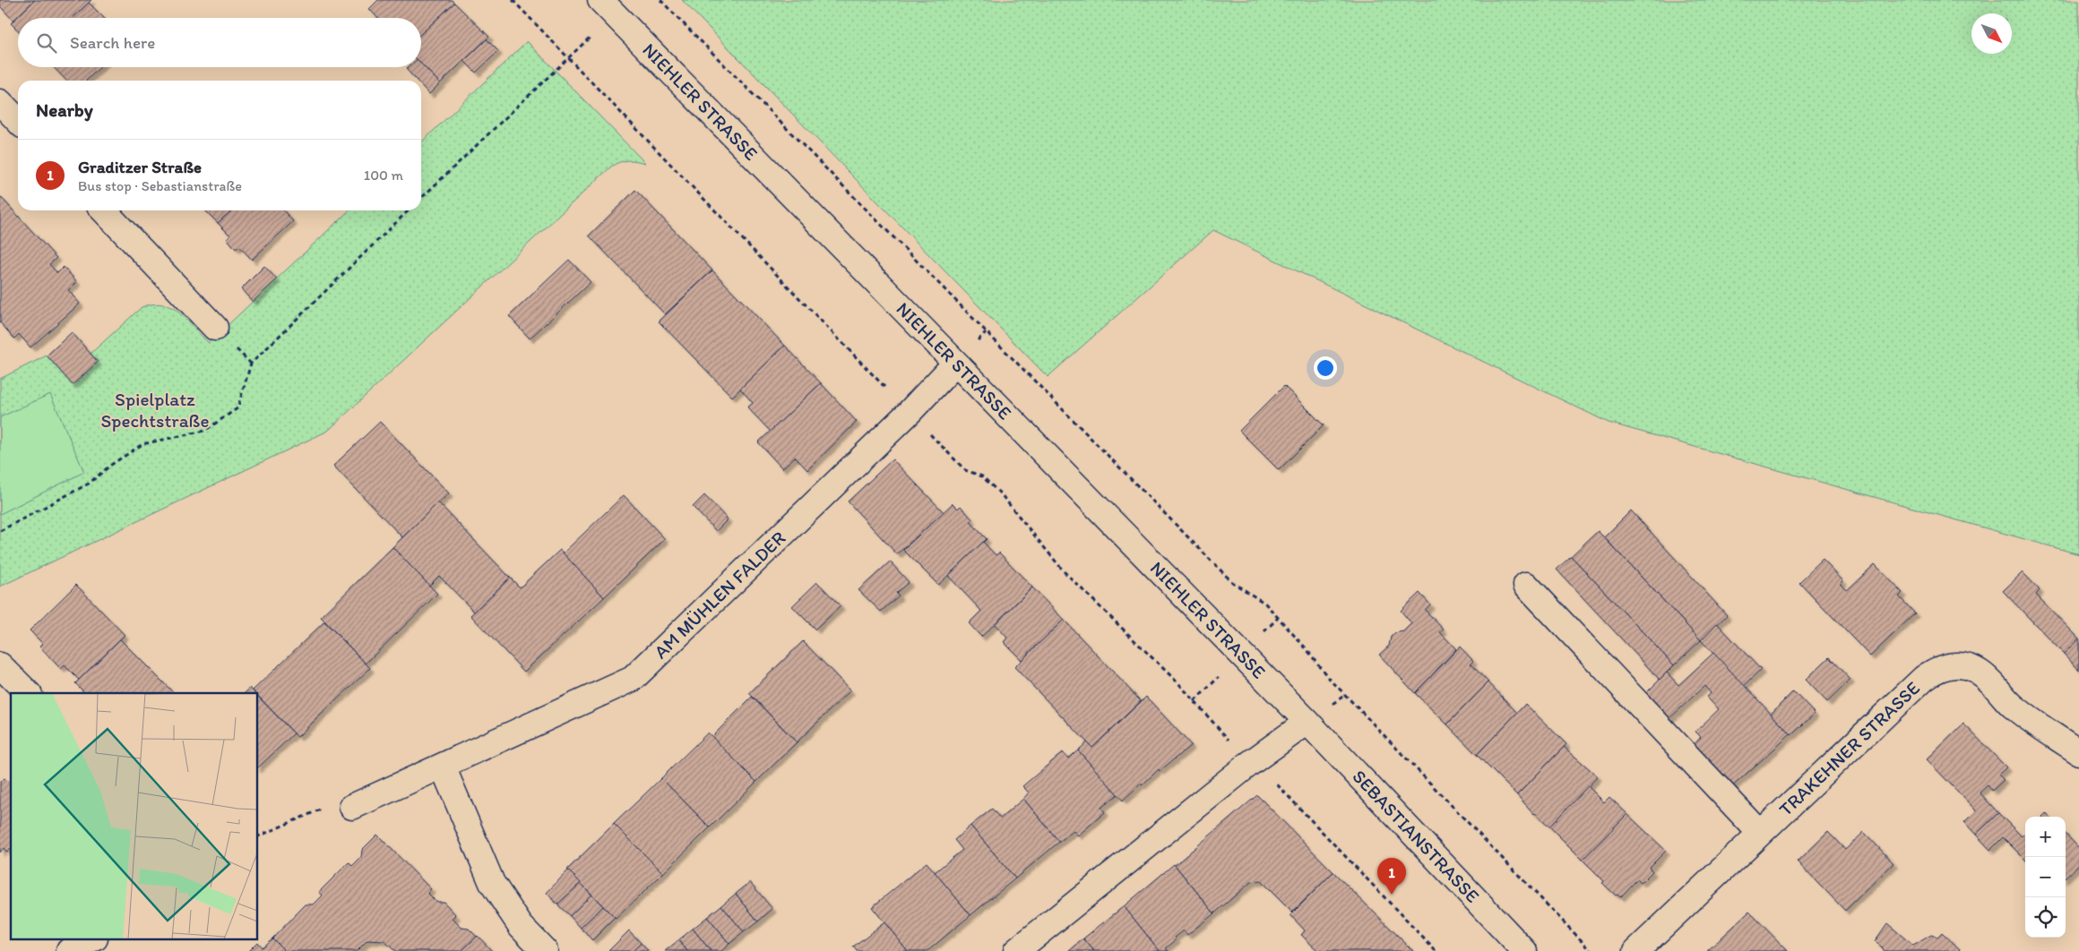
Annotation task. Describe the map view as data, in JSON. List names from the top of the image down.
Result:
{
  "streets": {
    "street": [
      "NIEHLER STRASSE",
      "AM MÜHLEN FALDER",
      "TRAKEHNER STRASSE",
      "SEBASTIANSTRASSE"
    ]
  },
  "crossings": [
    ["NIEHLER STRASSE", "AM MÜHLEN FALDER"],
    ["NIEHLER STRASSE", "SEBASTIANSTRASSE"]
  ],
  "parks": ["Spielplatz Spechtstraße"],
  "north": "bottom right",
  "page": {
    "search": "Search here",
    "heading": "Nearby",
    "list": [
      {
        "mark": "1",
        "name": "Graditzer Straße",
        "note": "Bus stop · Sebastianstraße",
        "value": "100 m"
      }
    ],
    "map_buttons": ["+", "−"],
    "pins": "1"
  }
}
